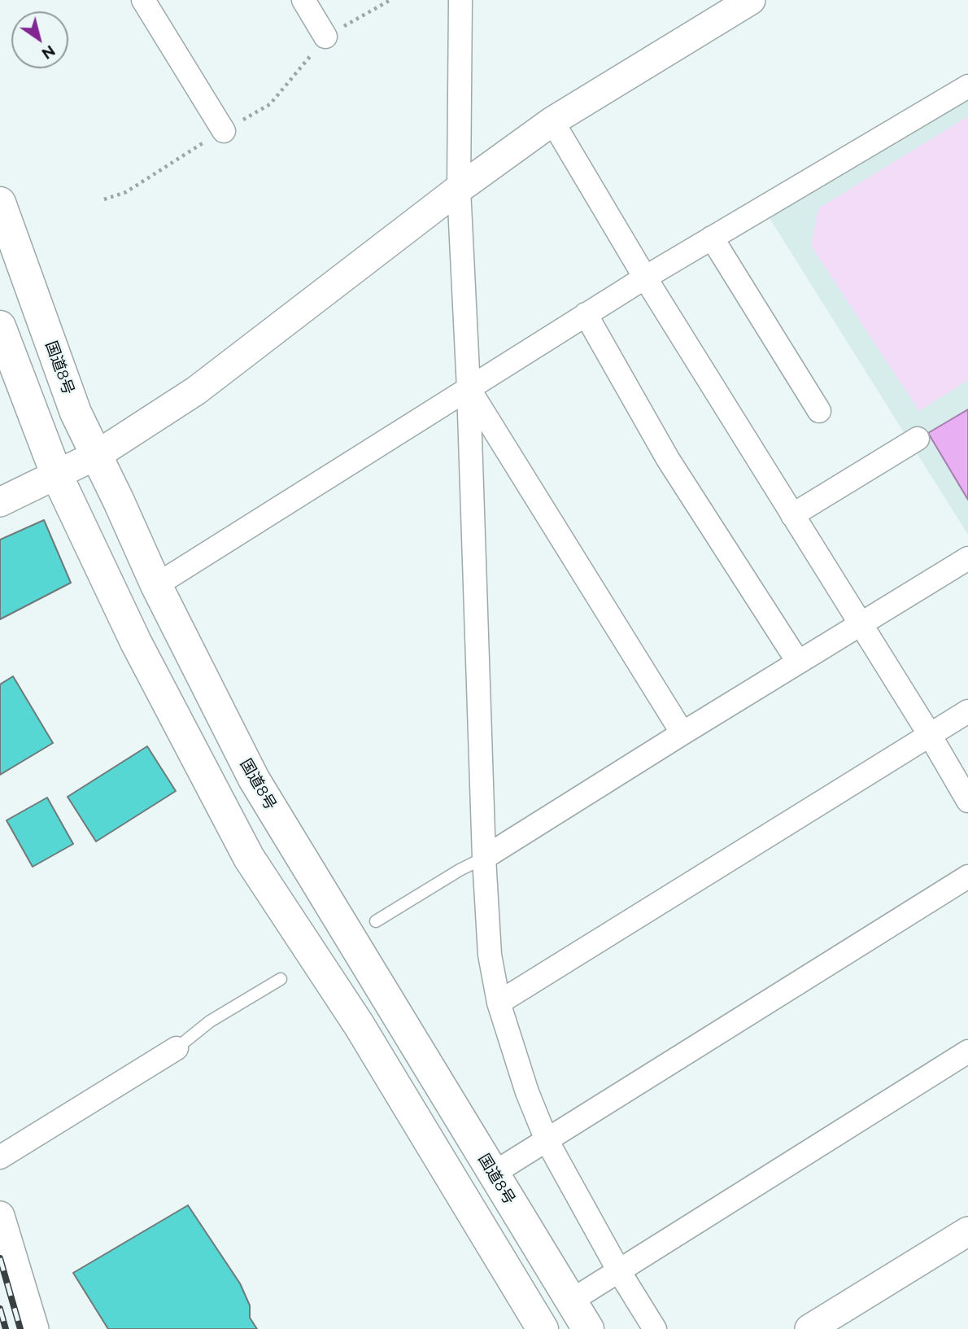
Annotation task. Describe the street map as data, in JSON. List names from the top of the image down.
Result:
{
  "streets": {
    "highway": ["国道8号"]
  },
  "north": "bottom right"
}
